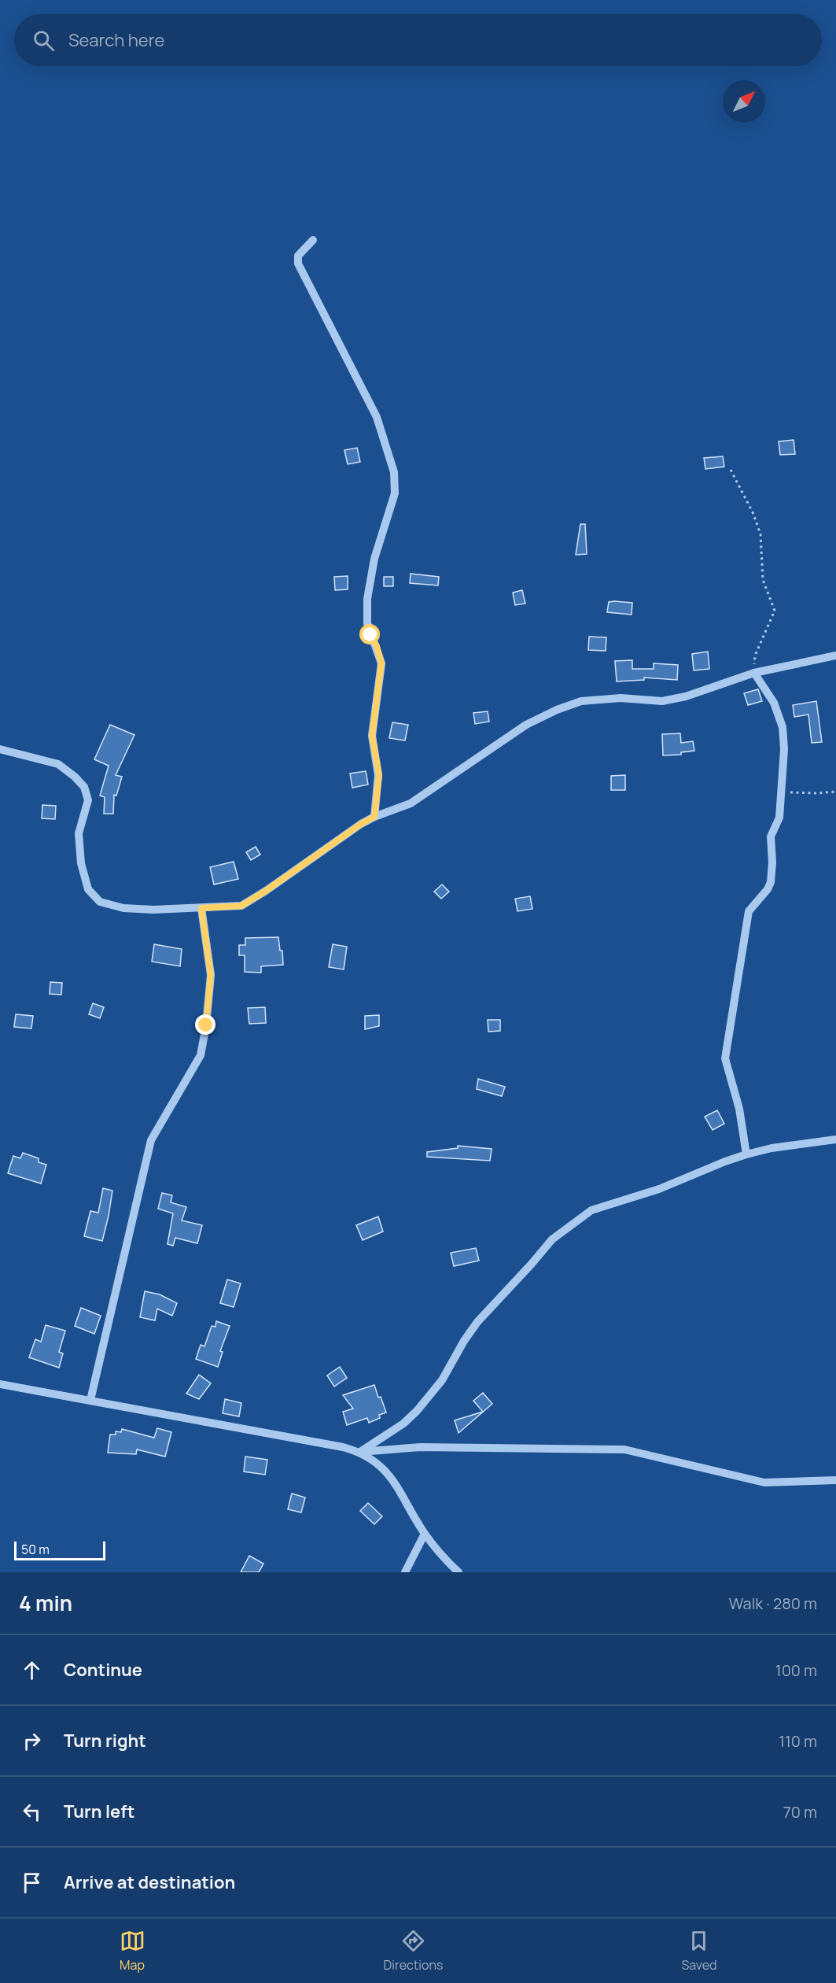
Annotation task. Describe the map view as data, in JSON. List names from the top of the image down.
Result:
{
  "scale_bar": "50 m",
  "north": "top right",
  "page": {
    "search": "Search here",
    "scale": "50 m",
    "heading": ["4 min", "Walk · 280 m"],
    "list": [
      ["Continue", "100 m"],
      ["Turn right", "110 m"],
      ["Turn left", "70 m"],
      "Arrive at destination"
    ],
    "nav": ["Map", "Directions", "Saved"]
  }
}
